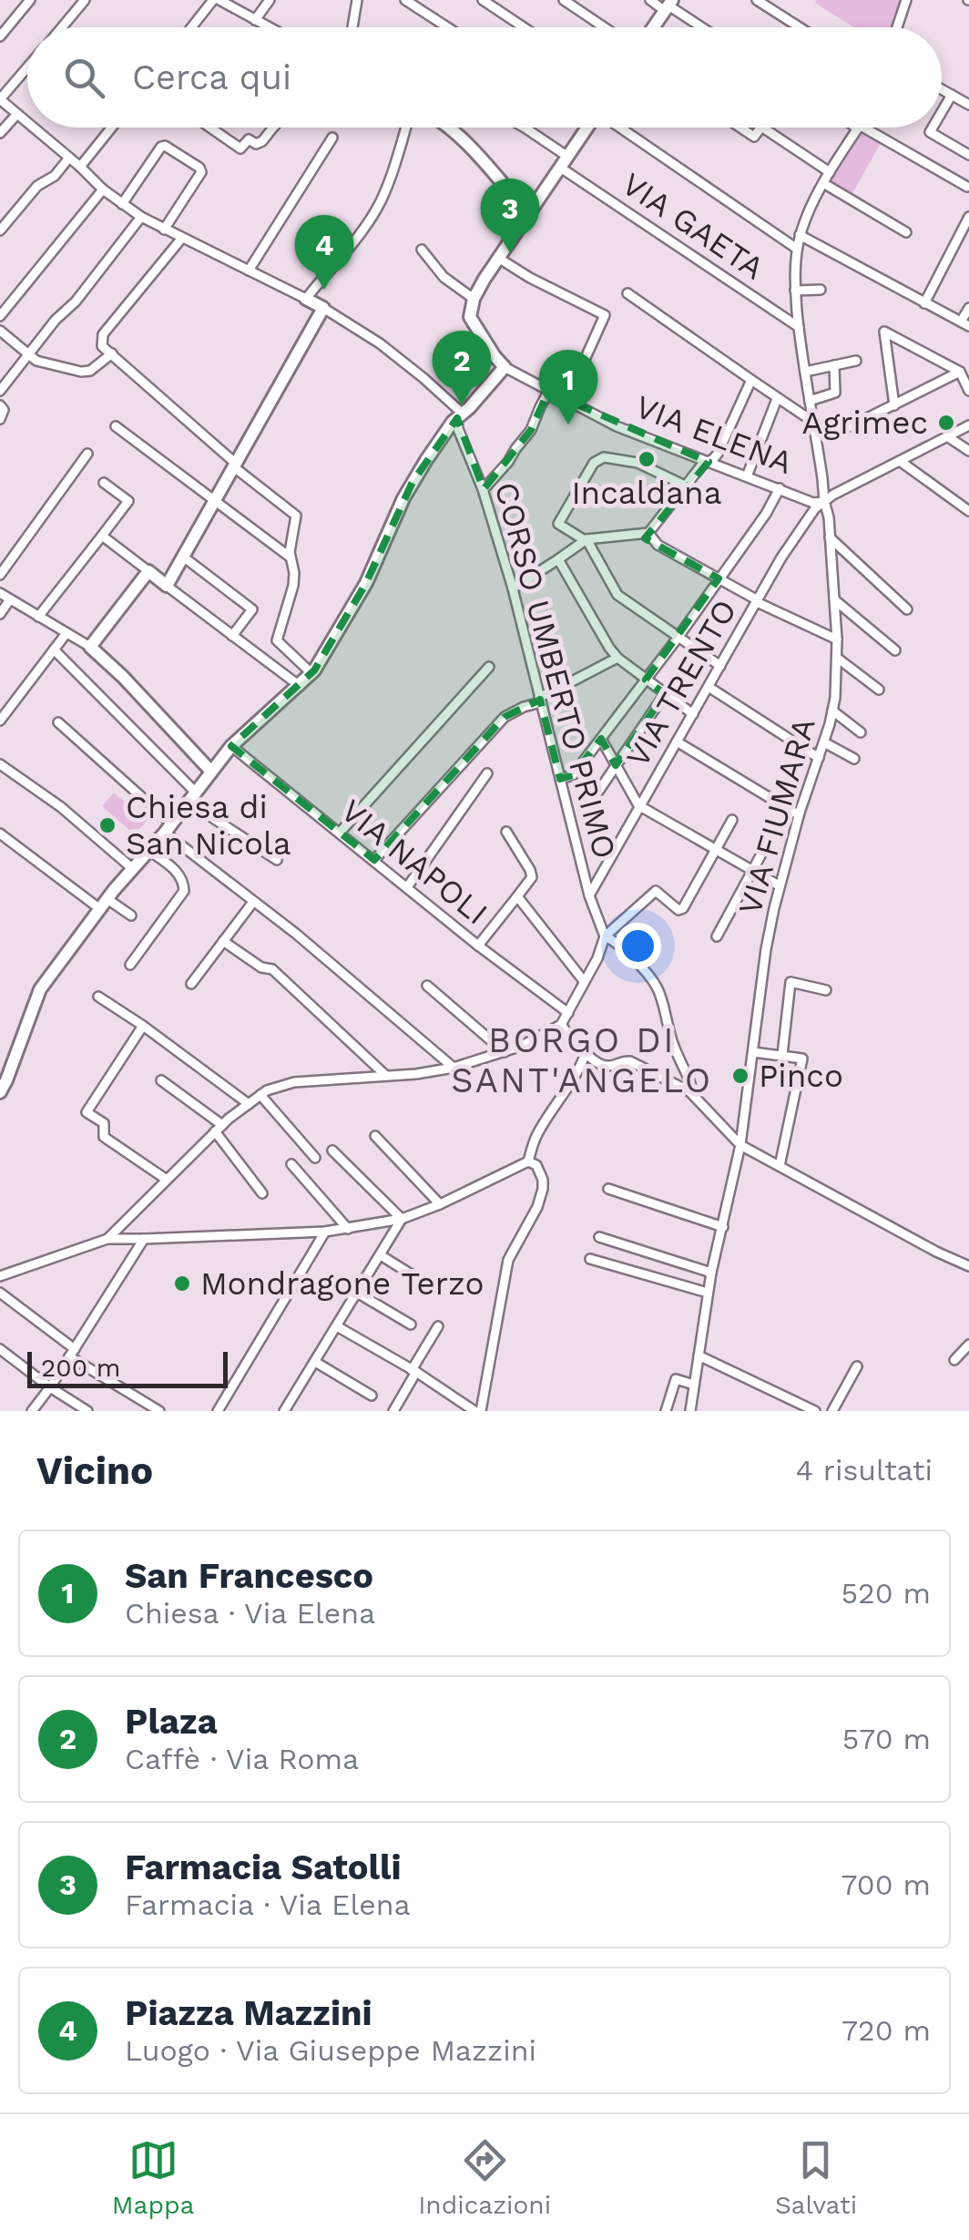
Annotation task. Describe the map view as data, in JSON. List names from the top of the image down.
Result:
{
  "streets": {
    "street": [
      "VIA GAETA",
      "VIA ELENA",
      "CORSO UMBERTO PRIMO",
      "VIA TRENTO",
      "VIA FIUMARA",
      "VIA NAPOLI"
    ]
  },
  "crossings": [
    ["VIA GAETA", "VIA FIUMARA"],
    ["VIA ELENA", "VIA TRENTO"],
    ["VIA ELENA", "VIA FIUMARA"],
    ["CORSO UMBERTO PRIMO", "VIA TRENTO"],
    ["VIA TRENTO", "VIA FIUMARA"]
  ],
  "districts": ["BORGO DI SANT'ANGELO"],
  "places": [
    "Agrimec",
    "Incaldana",
    "Chiesa di San Nicola",
    "Pinco",
    "Mondragone Terzo"
  ],
  "scale_bar": "200 m",
  "page": {
    "search": "Cerca qui",
    "pins": [
      "3",
      "4",
      "2",
      "1"
    ],
    "scale": "200 m",
    "heading": ["Vicino", "4 risultati"],
    "list": [
      {
        "mark": "1",
        "name": "San Francesco",
        "note": "Chiesa · Via Elena",
        "value": "520 m"
      },
      {
        "mark": "2",
        "name": "Plaza",
        "note": "Caffè · Via Roma",
        "value": "570 m"
      },
      {
        "mark": "3",
        "name": "Farmacia Satolli",
        "note": "Farmacia · Via Elena",
        "value": "700 m"
      },
      {
        "mark": "4",
        "name": "Piazza Mazzini",
        "note": "Luogo · Via Giuseppe Mazzini",
        "value": "720 m"
      }
    ],
    "nav": ["Mappa", "Indicazioni", "Salvati"]
  }
}
